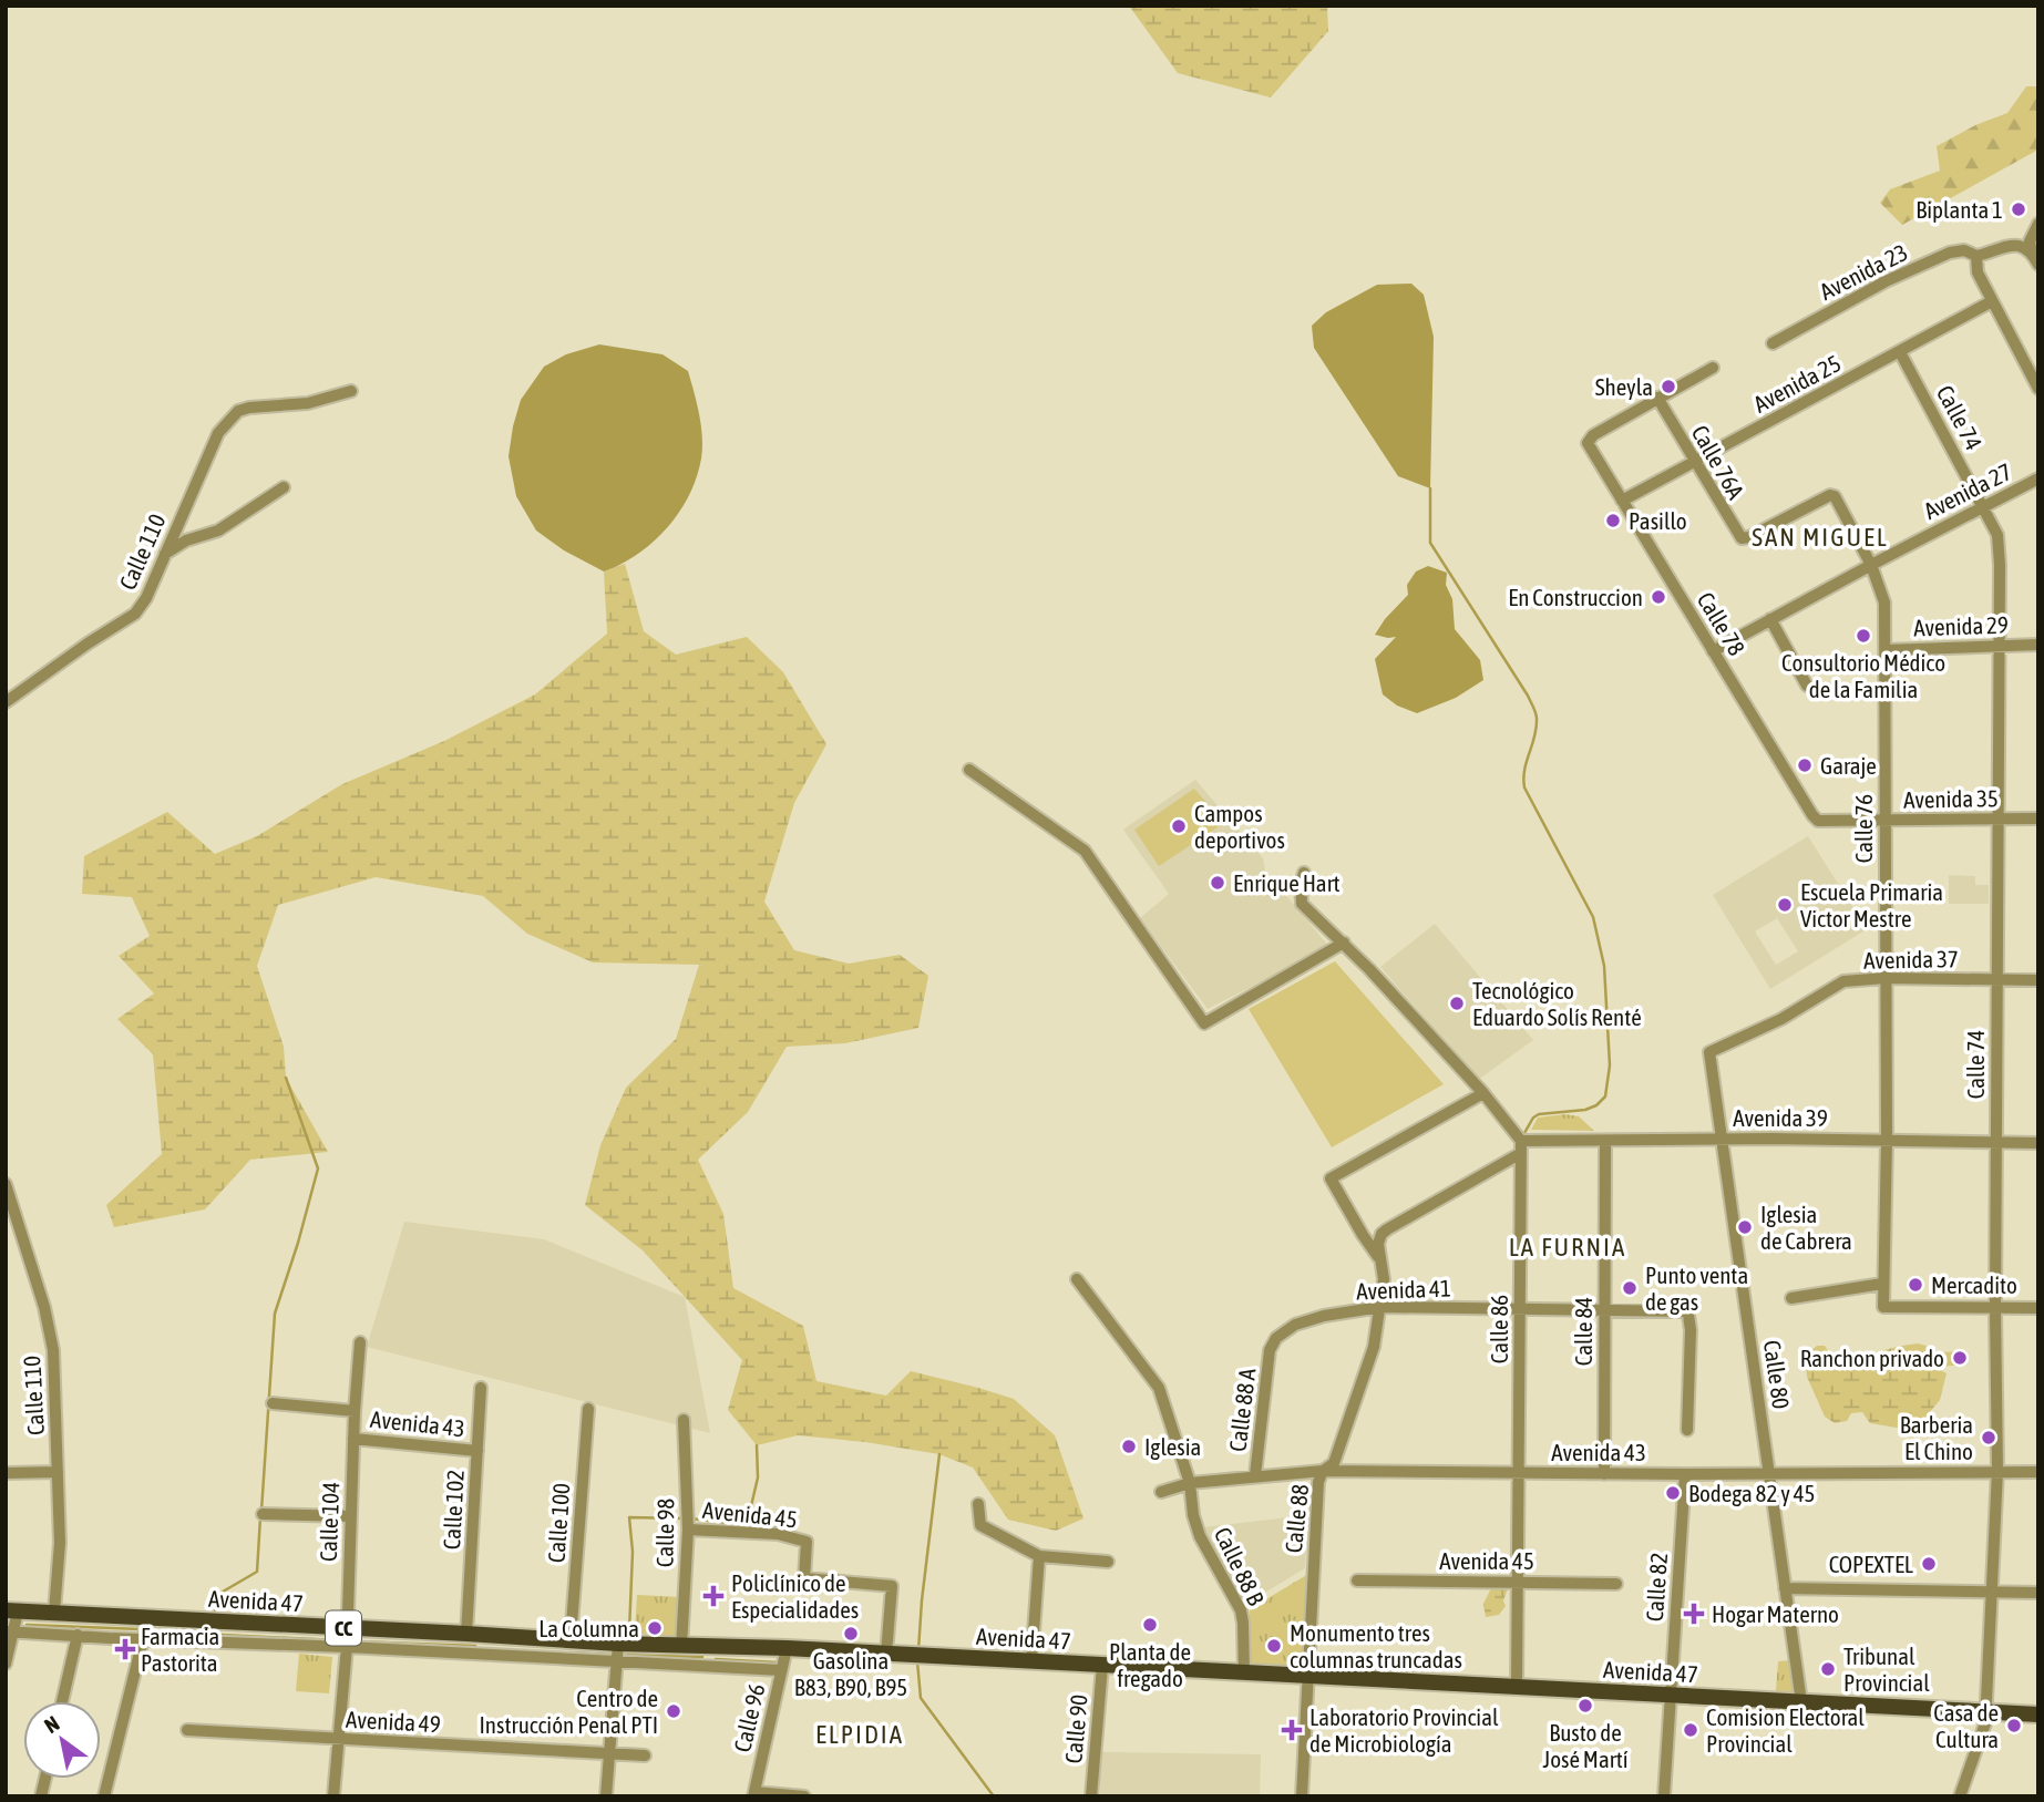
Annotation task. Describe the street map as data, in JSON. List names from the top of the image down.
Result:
{
  "streets": {
    "main road": ["Avenida 47", "CC"],
    "street": [
      "Avenida 23",
      "Avenida 25",
      "Calle 74",
      "Calle 76A",
      "Avenida 27",
      "Calle 110",
      "Calle 78",
      "Avenida 29",
      "Avenida 35",
      "Calle 76",
      "Avenida 37",
      "Avenida 39",
      "Avenida 41",
      "Calle 86",
      "Calle 84",
      "Calle 80",
      "Calle 88 A",
      "Avenida 43",
      "Calle 102",
      "Avenida 45",
      "Calle 88",
      "Calle 104",
      "Calle 100",
      "Calle 98",
      "Calle 88 B",
      "Calle 82",
      "Calle 96",
      "Avenida 49",
      "Calle 90"
    ]
  },
  "crossings": [
    ["Avenida 25", "Calle 74"],
    ["Avenida 25", "Calle 76A"],
    ["Avenida 25", "Calle 78"],
    ["Calle 74", "Avenida 27"],
    ["Calle 74", "Avenida 29"],
    ["Calle 74", "Avenida 35"],
    ["Calle 74", "Calle 76"],
    ["Calle 74", "Avenida 37"],
    ["Calle 74", "Avenida 39"],
    ["Calle 74", "Avenida 43"],
    ["Calle 74", "Avenida 47"],
    ["Calle 76A", "Calle 78"],
    ["Calle 76A", "Calle 76"],
    ["Avenida 27", "Calle 78"],
    ["Avenida 27", "Calle 76"],
    ["Calle 110", "Avenida 47"],
    ["Calle 78", "Avenida 35"],
    ["Avenida 29", "Calle 76"],
    ["Avenida 35", "Calle 76"],
    ["Calle 76", "Avenida 37"],
    ["Calle 76", "Avenida 39"],
    ["Avenida 37", "Calle 80"],
    ["Avenida 39", "Calle 86"],
    ["Avenida 39", "Calle 84"],
    ["Avenida 39", "Calle 80"],
    ["Avenida 39", "Calle 88"],
    ["Avenida 41", "Calle 86"],
    ["Avenida 41", "Calle 84"],
    ["Avenida 41", "Calle 88 A"],
    ["Avenida 41", "Calle 88"],
    ["Calle 86", "Avenida 43"],
    ["Calle 86", "Avenida 45"],
    ["Calle 86", "Avenida 47"],
    ["Calle 84", "Avenida 43"],
    ["Calle 80", "Avenida 43"],
    ["Calle 80", "Avenida 47"],
    ["Calle 88 A", "Avenida 43"],
    ["Avenida 43", "Calle 102"],
    ["Avenida 43", "Calle 88"],
    ["Avenida 43", "Calle 104"],
    ["Avenida 43", "Calle 88 B"],
    ["Avenida 43", "Calle 82"],
    ["Calle 102", "Avenida 47"],
    ["Avenida 45", "Calle 98"],
    ["Avenida 45", "Avenida 47"],
    ["Calle 88", "Avenida 47"],
    ["Calle 104", "Avenida 47"],
    ["Calle 104", "Avenida 49"],
    ["Calle 100", "Avenida 47"],
    ["Calle 98", "Avenida 47"],
    ["Calle 88 B", "Avenida 47"],
    ["Calle 82", "Avenida 47"],
    ["Avenida 47", "Calle 96"],
    ["Avenida 47", "Calle 90"]
  ],
  "districts": ["SAN MIGUEL", "LA FURNIA", "ELPIDIA"],
  "places": {
    "other": [
      "Biplanta 1",
      "Sheyla",
      "Pasillo",
      "En Construccion",
      "Consultorio Médico de la Familia",
      "Garaje",
      "Campos deportivos",
      "Enrique Hart",
      "Escuela Primaria Victor Mestre",
      "Tecnológico Eduardo Solís Renté",
      "Iglesia de Cabrera",
      "Mercadito",
      "Punto venta de gas",
      "Ranchon privado",
      "Barberia El Chino",
      "Iglesia",
      "Bodega 82 y 45",
      "COPEXTEL",
      "Planta de fregado",
      "La Columna",
      "Gasolina B83, B90, B95",
      "Monumento tres columnas truncadas",
      "Tribunal Provincial",
      "Busto de José Martí",
      "Centro de Instrucción Penal PTI",
      "Casa de Cultura",
      "Comision Electoral Provincial"
    ],
    "health": [
      "Policlínico de Especialidades",
      "Hogar Materno",
      "Farmacia Pastorita",
      "Laboratorio Provincial de Microbiología"
    ]
  },
  "north": "top left"
}
